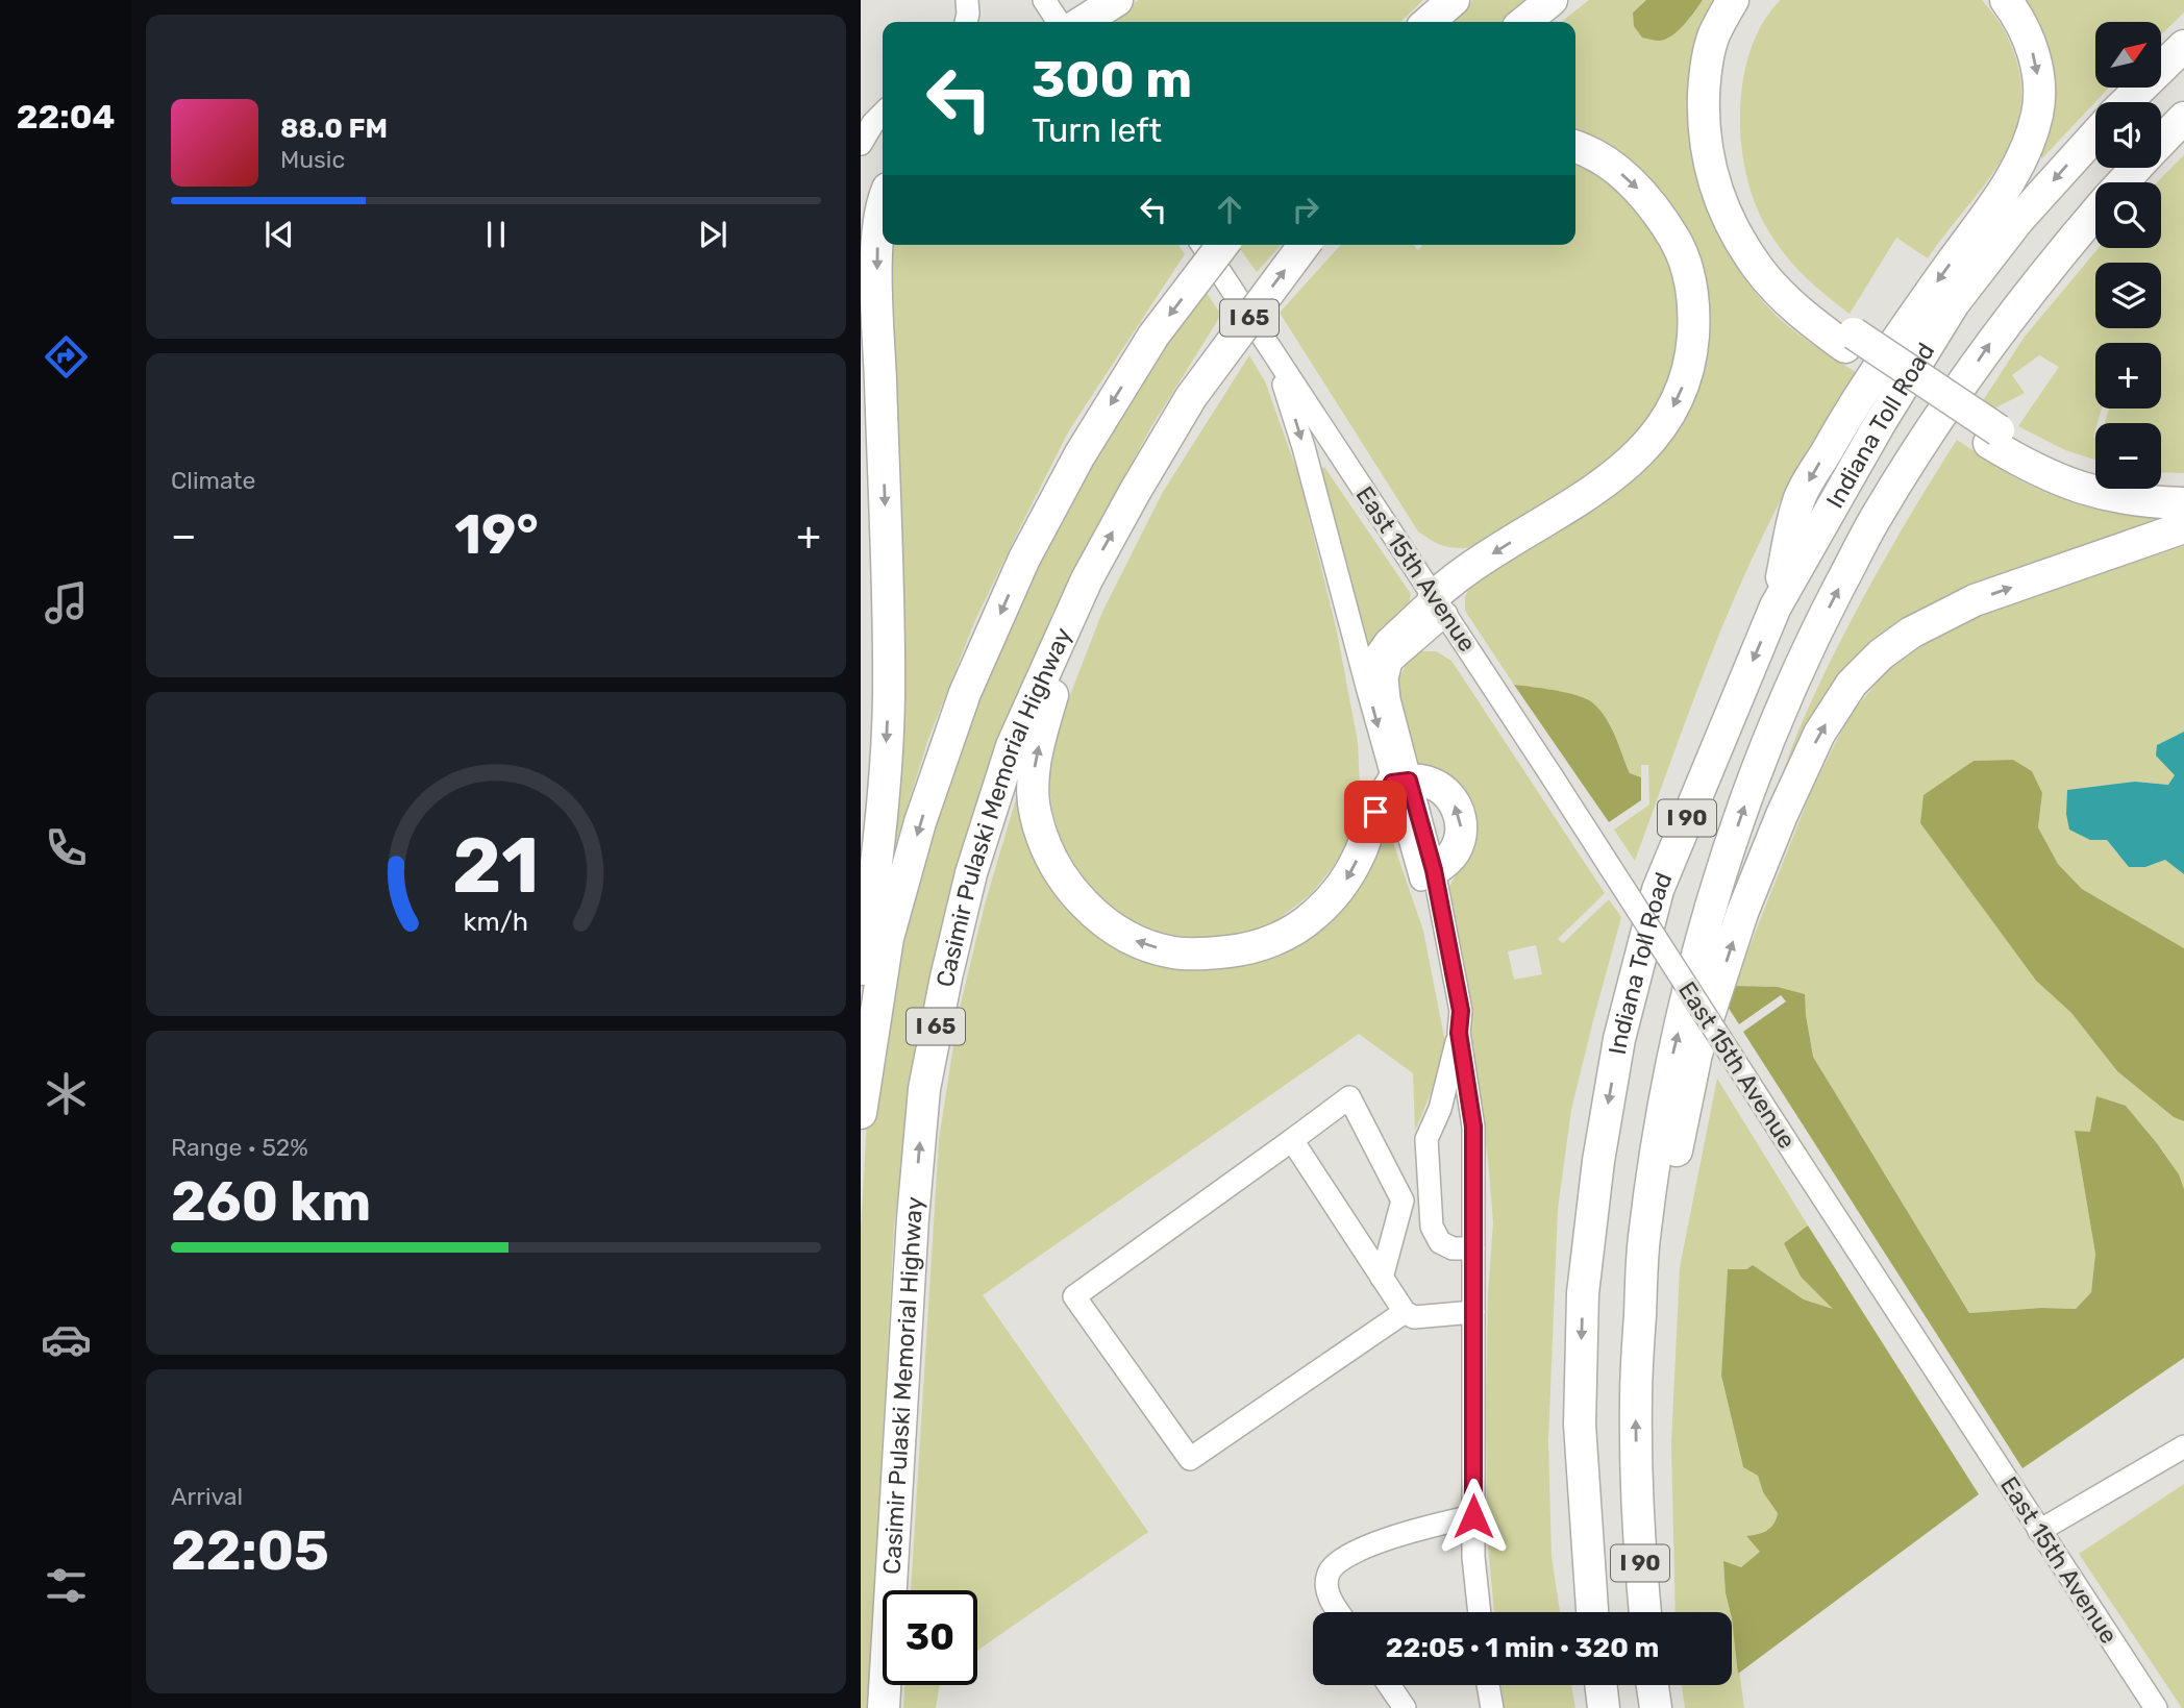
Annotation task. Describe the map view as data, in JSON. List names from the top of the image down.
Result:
{
  "streets": {
    "highway": [
      "I 65",
      "Indiana Toll Road",
      "Casimir Pulaski Memorial Highway",
      "I 90"
    ],
    "street": ["East 15th Avenue"]
  },
  "north": "top right",
  "page": {
    "tabs": "22:04",
    "map_buttons": ["+", "−"],
    "turn": ["300 m", "Turn left"],
    "song": ["88.0 FM", "Music"],
    "tile": [
      "Climate",
      ["Range · 52%", "260 km"],
      ["Arrival", "22:05"]
    ],
    "heat": ["−", "19°", "+"],
    "limit": "30",
    "trip": "22:05 · 1 min · 320 m",
    "gauge": ["21", "km/h"]
  }
}
